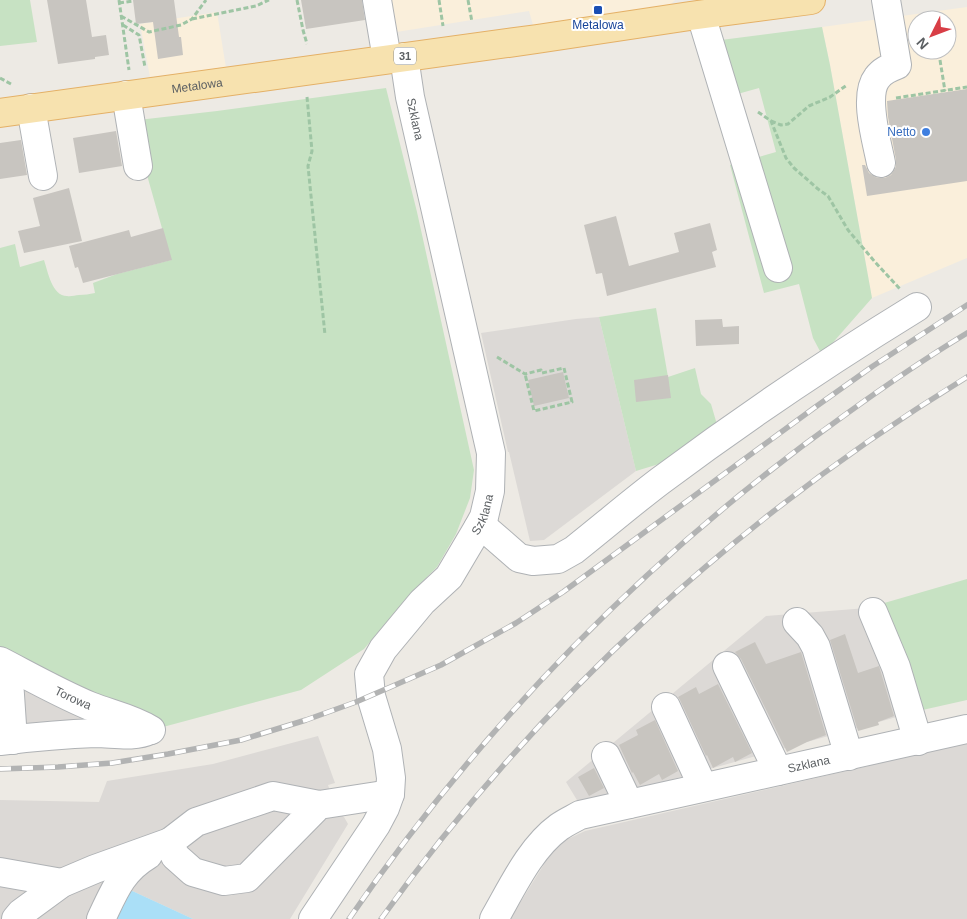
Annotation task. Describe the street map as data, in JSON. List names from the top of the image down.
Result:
{
  "streets": {
    "main road": ["31", "Metalowa"],
    "lane": ["Szklana", "Torowa"]
  },
  "crossings": [
    ["Metalowa", "Szklana"]
  ],
  "places": {
    "transit": ["Metalowa"],
    "other": ["Netto"]
  },
  "north": "bottom left"
}
